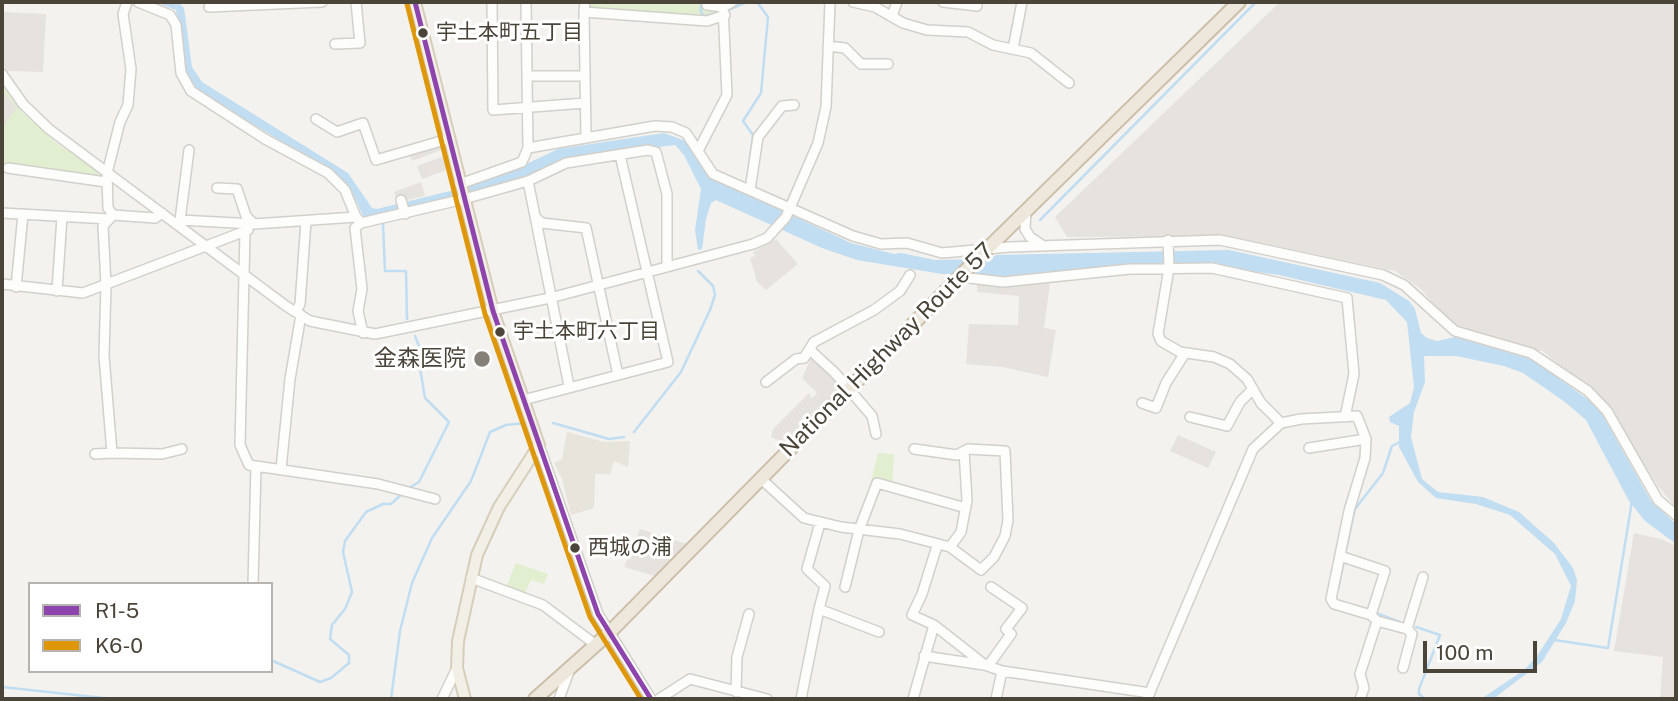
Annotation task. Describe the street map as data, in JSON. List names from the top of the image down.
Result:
{
  "streets": {
    "highway": ["National Highway Route 57"]
  },
  "places": [
    "宇土本町五丁目",
    "宇土本町六丁目",
    "金森医院",
    "西城の浦"
  ],
  "lines": ["transit line R1-5", "transit line K6-0"],
  "legend": ["R1-5", "K6-0"],
  "scale_bar": "100 m"
}
